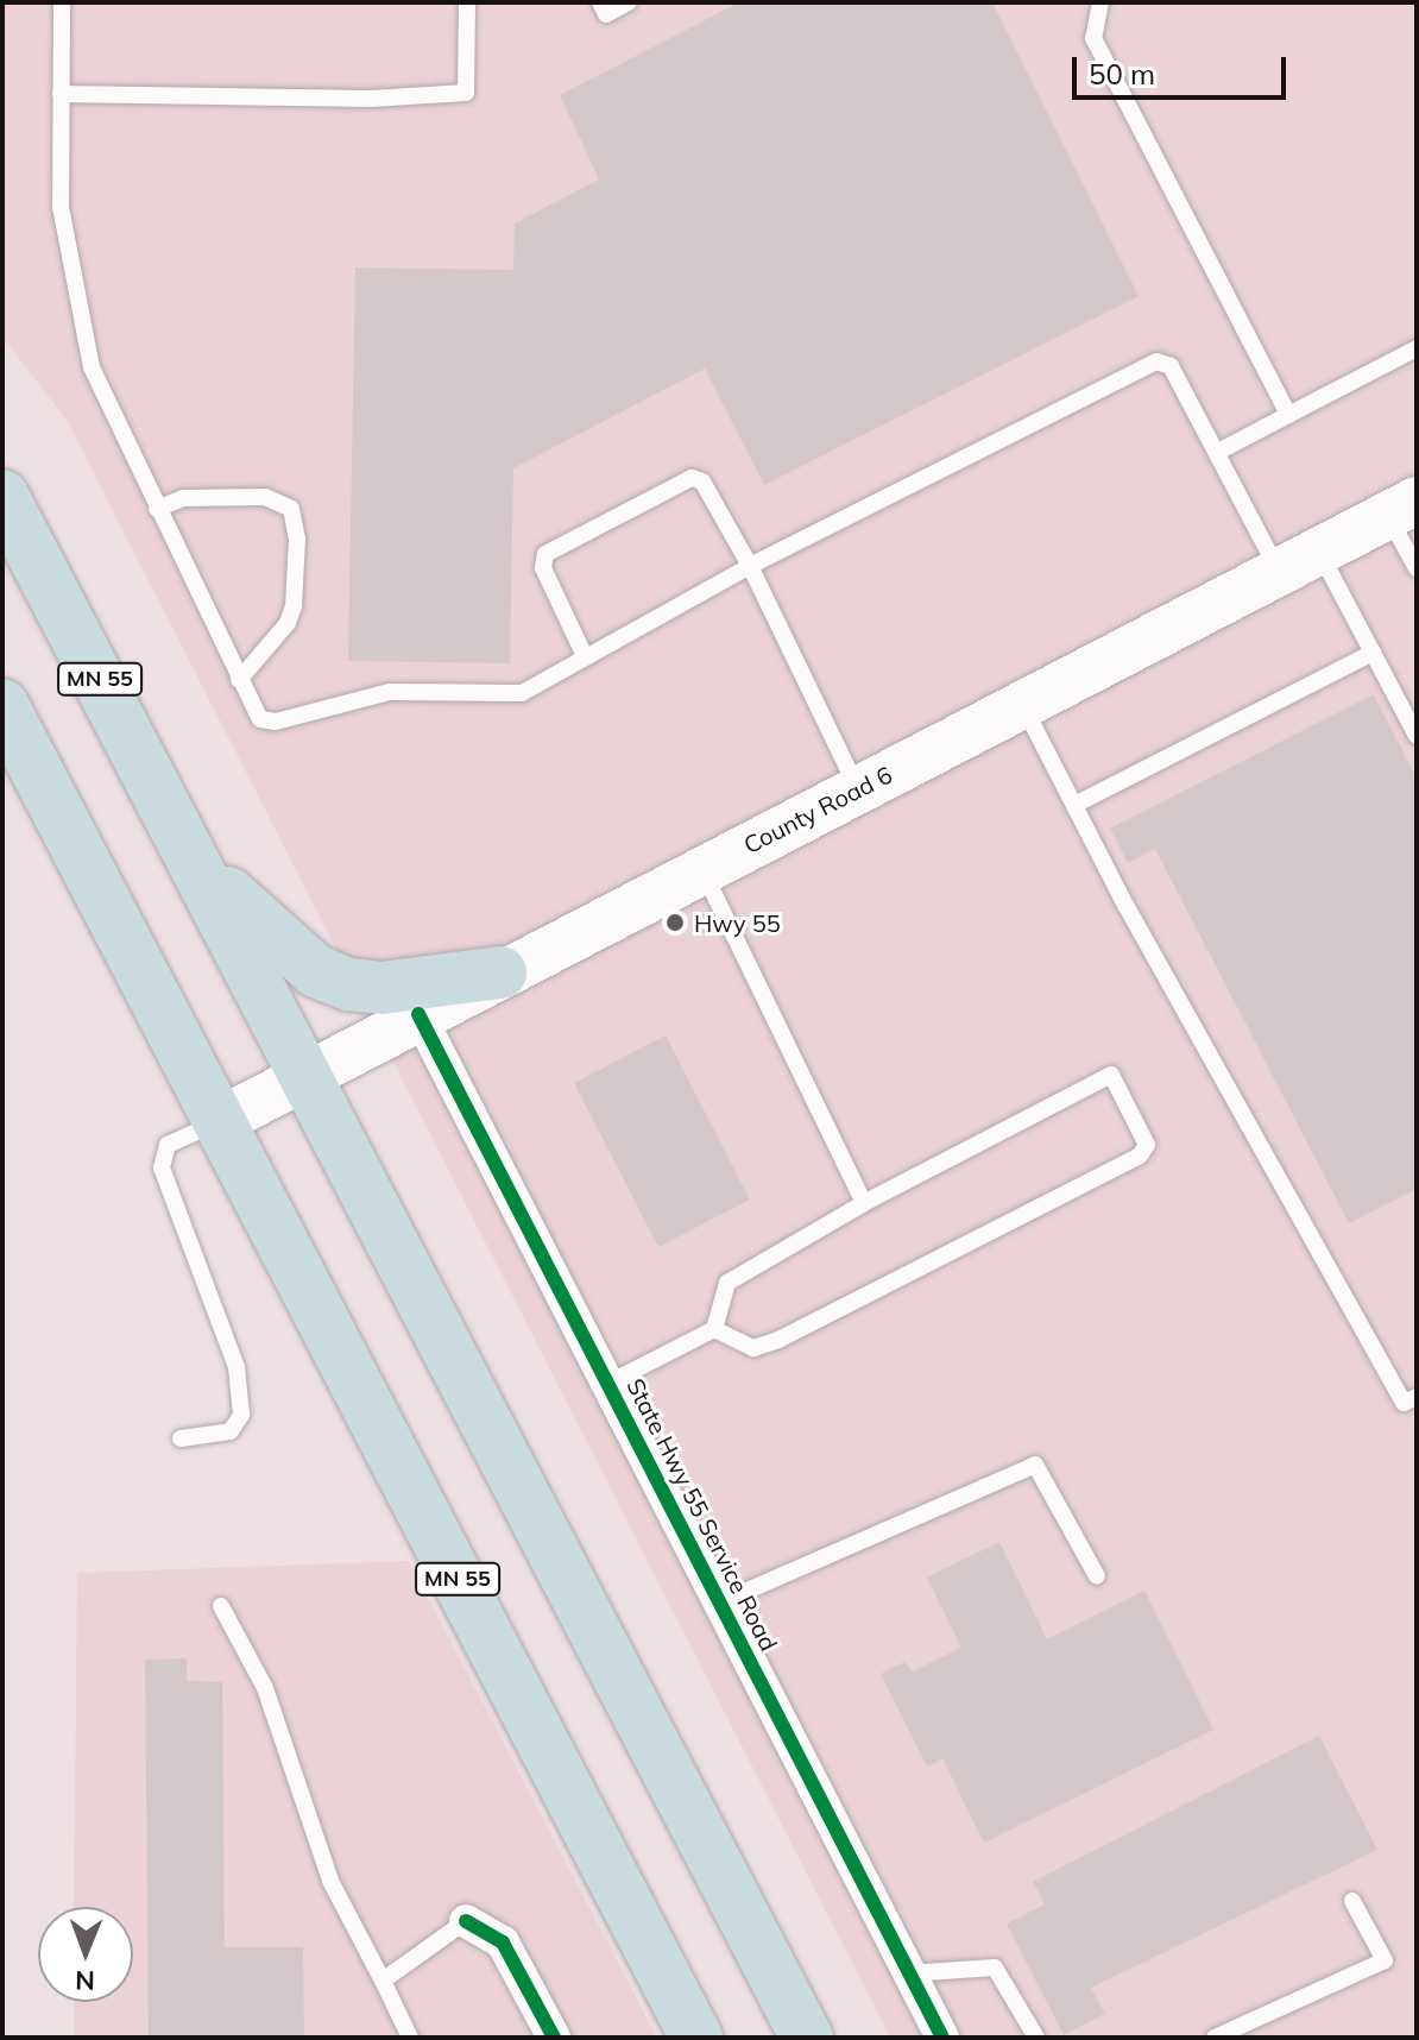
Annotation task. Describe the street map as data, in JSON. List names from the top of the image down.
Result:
{
  "streets": {
    "highway": ["MN 55"],
    "main road": ["County Road 6"],
    "street": ["State Hwy 55 Service Road"]
  },
  "crossings": [
    ["MN 55", "County Road 6"],
    ["County Road 6", "State Hwy 55 Service Road"]
  ],
  "places": ["Hwy 55"],
  "scale_bar": "50 m",
  "north": "bottom"
}
